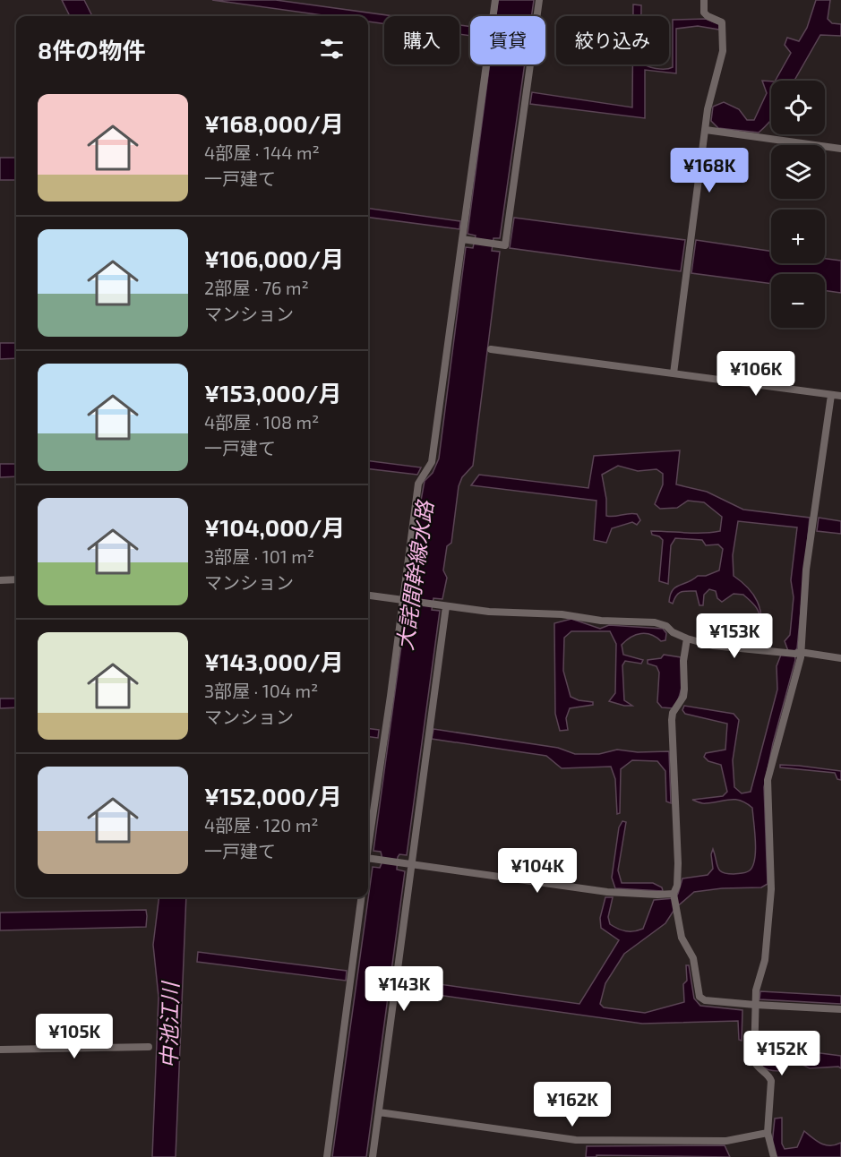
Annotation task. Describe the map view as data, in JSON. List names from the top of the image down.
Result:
{
  "water": ["大詫間幹線水路", "中池江川"],
  "page": {
    "chip": ["購入", "賃貸", "絞り込み"],
    "heading": "8件の物件",
    "map_buttons": ["+", "−"],
    "list": [
      {
        "name": "¥168,000/月",
        "note": "4部屋 · 144 m² · 一戸建て"
      },
      {
        "name": "¥106,000/月",
        "note": "2部屋 · 76 m² · マンション"
      },
      {
        "name": "¥153,000/月",
        "note": "4部屋 · 108 m² · 一戸建て"
      },
      {
        "name": "¥104,000/月",
        "note": "3部屋 · 101 m² · マンション"
      },
      {
        "name": "¥143,000/月",
        "note": "3部屋 · 104 m² · マンション"
      },
      {
        "name": "¥152,000/月",
        "note": "4部屋 · 120 m² · 一戸建て"
      }
    ],
    "price": [
      "¥168K",
      "¥106K",
      "¥153K",
      "¥104K",
      "¥143K",
      "¥105K",
      "¥152K",
      "¥162K"
    ]
  }
}
